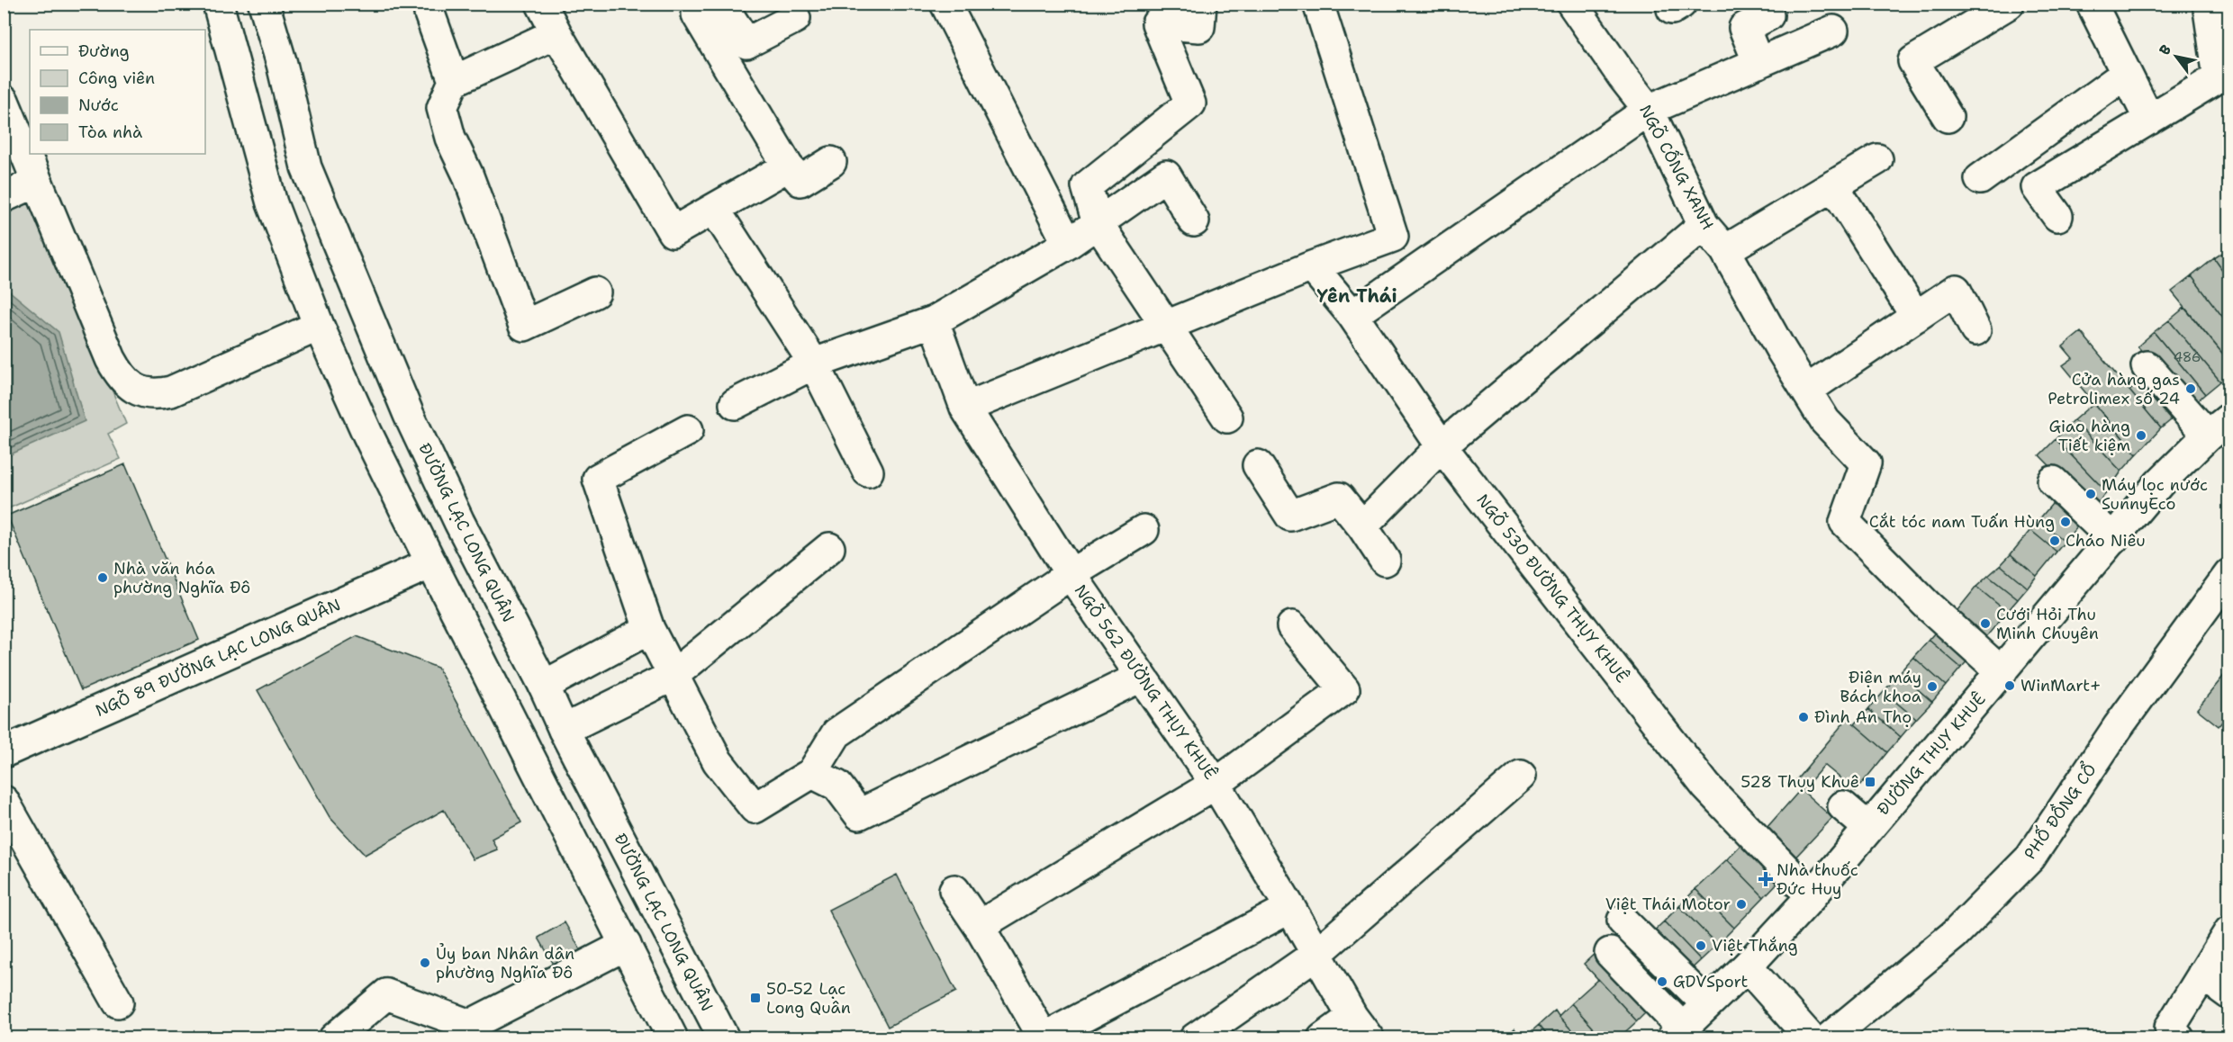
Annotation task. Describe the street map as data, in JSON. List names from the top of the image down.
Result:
{
  "streets": {
    "main road": [
      "NGÕ CỐNG XANH",
      "ĐƯỜNG LẠC LONG QUÂN",
      "NGÕ 530 ĐƯỜNG THỤY KHUÊ",
      "NGÕ 89 ĐƯỜNG LẠC LONG QUÂN",
      "NGÕ 562 ĐƯỜNG THỤY KHUÊ",
      "ĐƯỜNG THỤY KHUÊ",
      "PHỐ ĐỒNG CỔ"
    ]
  },
  "crossings": [
    ["NGÕ CỐNG XANH", "ĐƯỜNG THỤY KHUÊ"],
    ["NGÕ 530 ĐƯỜNG THỤY KHUÊ", "ĐƯỜNG THỤY KHUÊ"]
  ],
  "districts": ["Yên Thái"],
  "places": {
    "other": [
      "Cửa hàng gas Petrolimex số 24",
      "Giao hàng Tiết kiệm",
      "Máy lọc nước SunnyEco",
      "Cắt tóc nam Tuấn Hùng",
      "Cháo Niêu",
      "Nhà văn hóa phường Nghĩa Đô",
      "Cưới Hỏi Thu Minh Chuyên",
      "WinMart+",
      "Điện máy Bách khoa",
      "Đình An Thọ",
      "Việt Thái Motor",
      "Việt Thắng",
      "Ủy ban Nhân dân phường Nghĩa Đô",
      "GDVSport"
    ],
    "transit": ["528 Thụy Khuê", "50-52 Lạc Long Quân"],
    "health": ["Nhà thuốc Đức Huy"]
  },
  "house_numbers": ["486"],
  "legend": [
    "Đường",
    "Công viên",
    "Nước",
    "Tòa nhà"
  ],
  "north": "top left"
}
